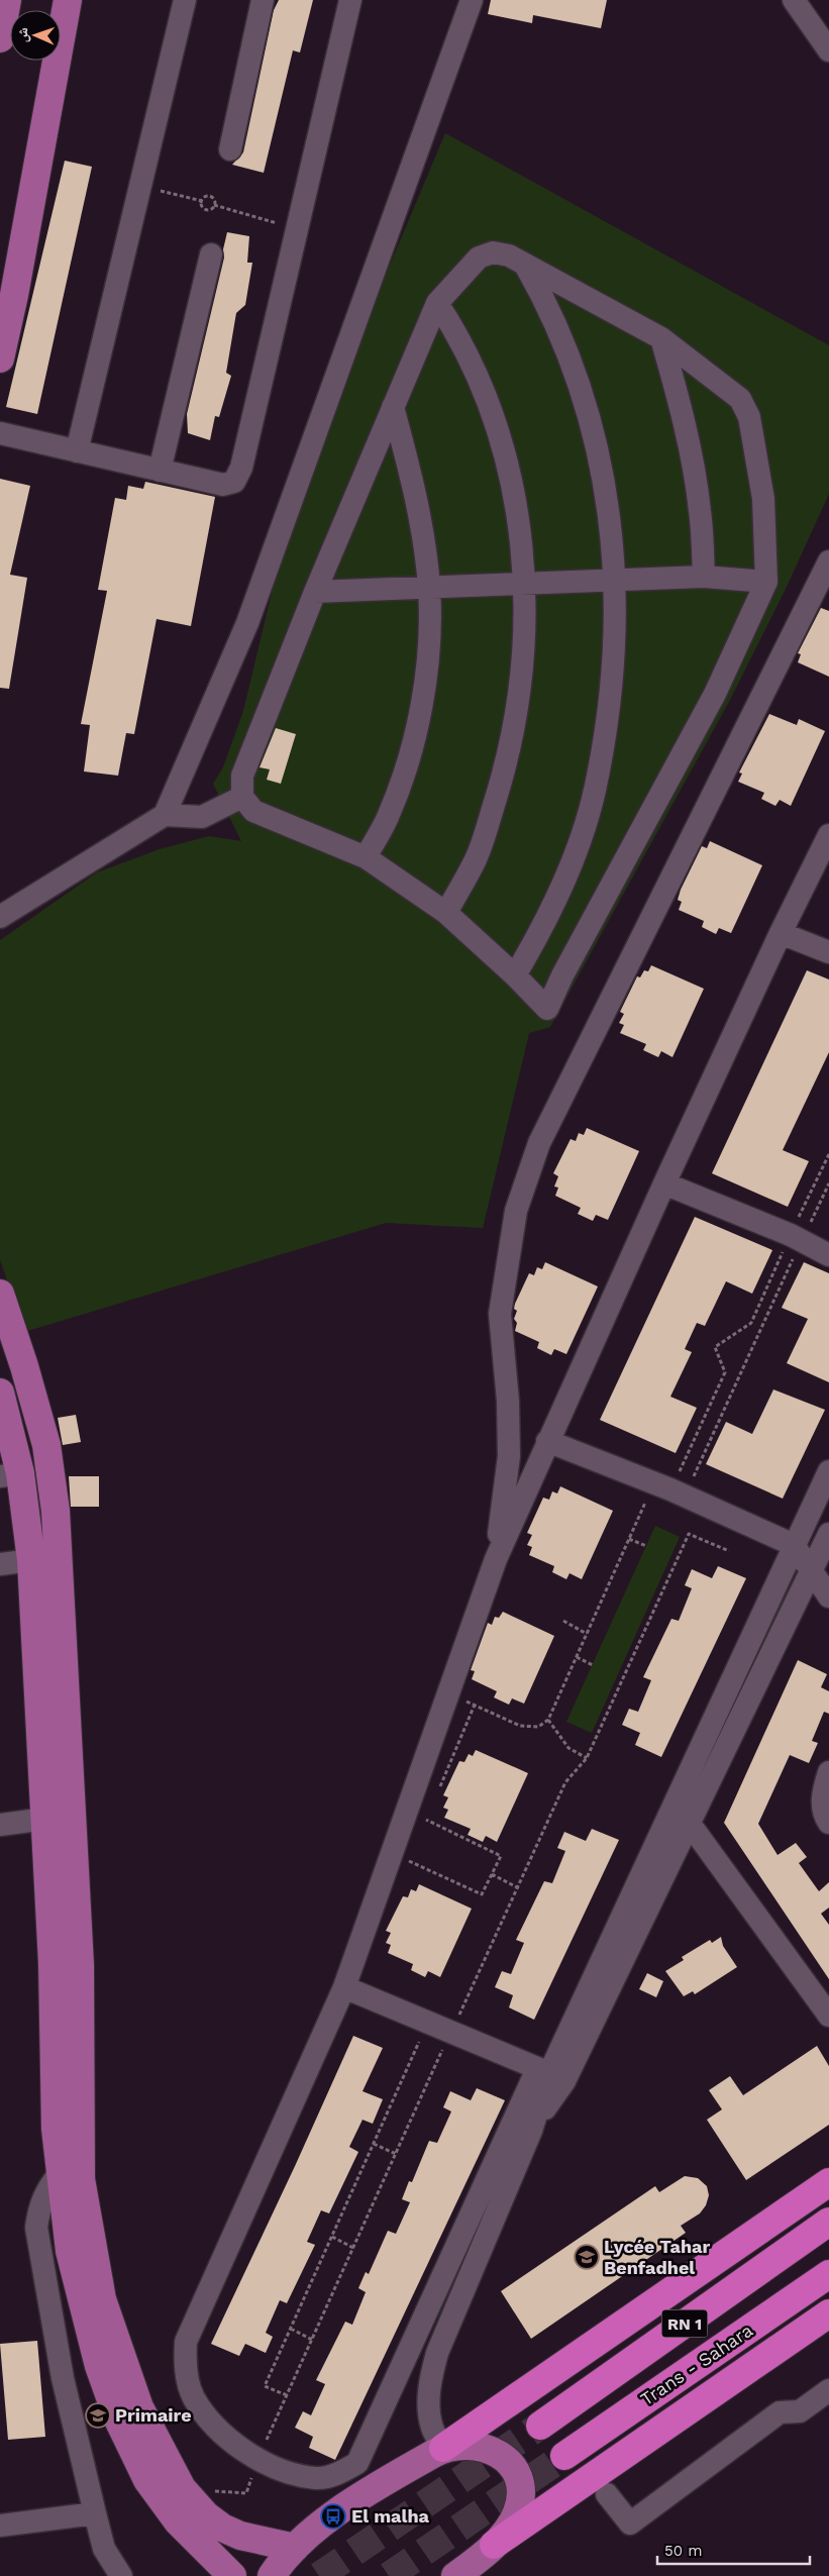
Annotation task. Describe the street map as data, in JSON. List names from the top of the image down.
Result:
{
  "streets": {
    "highway": ["RN 1", "Trans - Sahara"]
  },
  "places": {
    "school or university": ["Lycée Tahar Benfadhel", "Primaire"],
    "bus stop": ["El malha"]
  },
  "scale_bar": "50 m",
  "north": "left"
}
